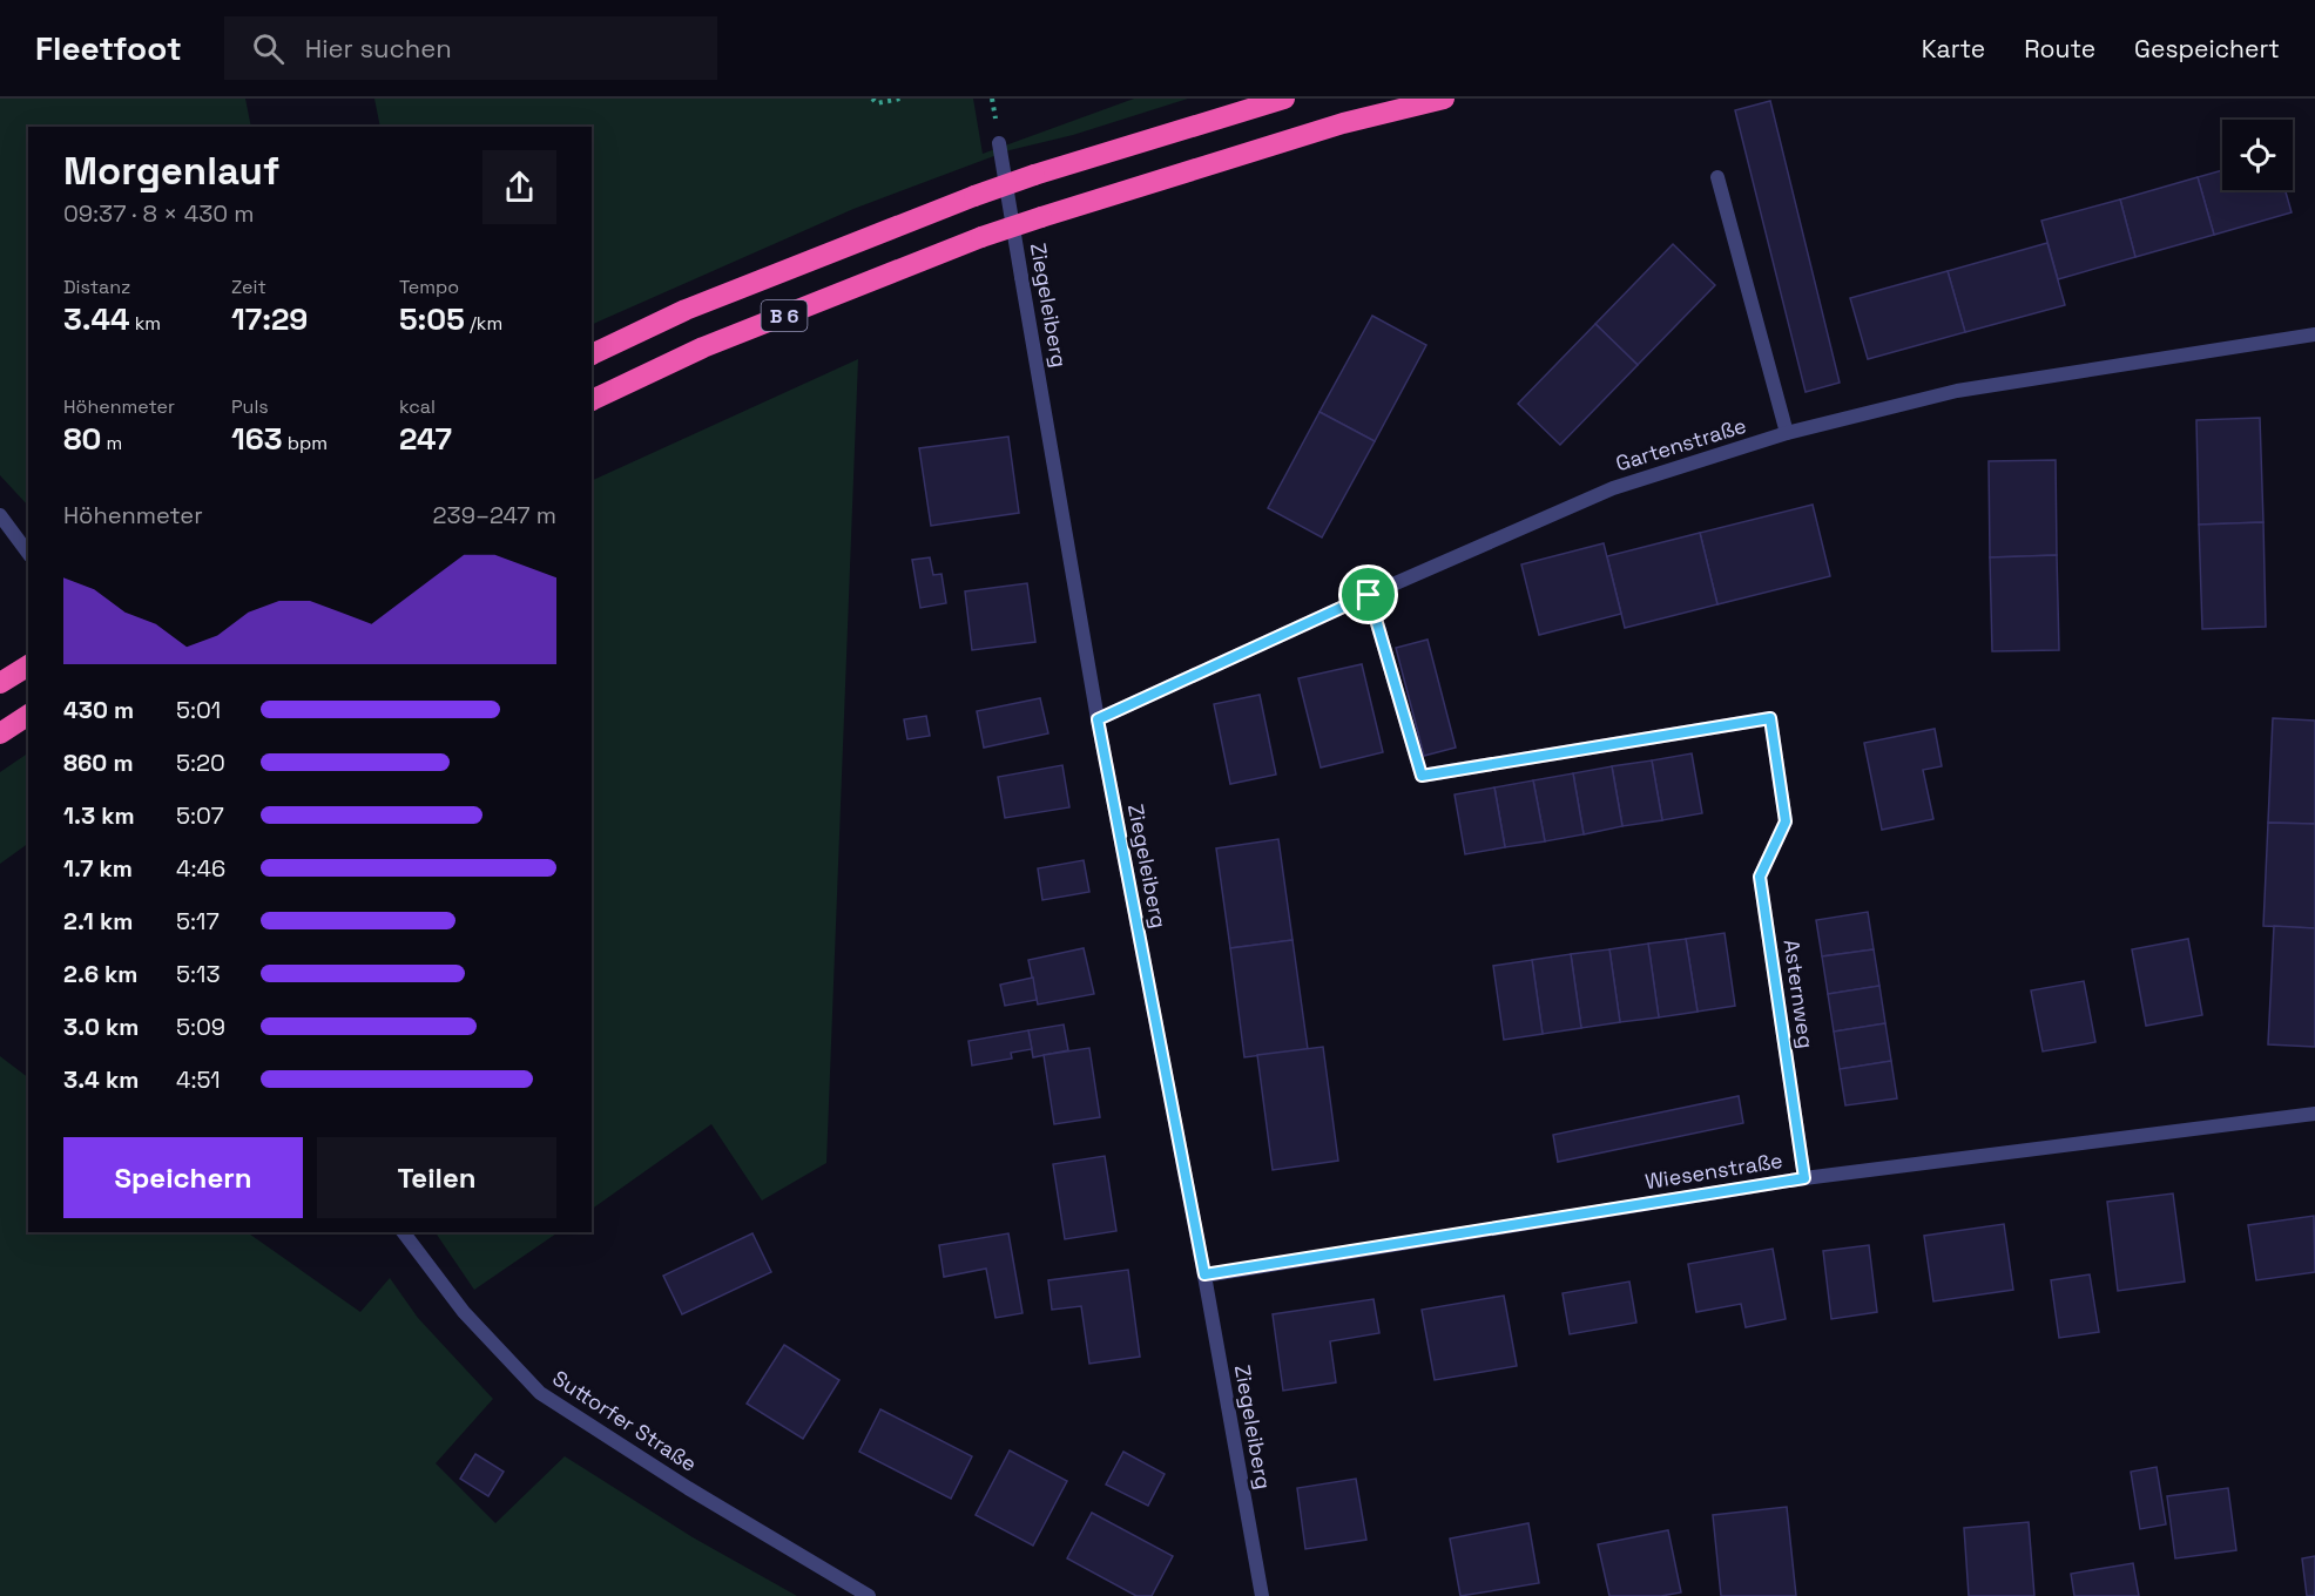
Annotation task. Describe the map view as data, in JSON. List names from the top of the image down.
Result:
{
  "streets": {
    "highway": ["B 6"],
    "street": [
      "Ziegeleiberg",
      "Gartenstraße",
      "Asternweg",
      "Wiesenstraße",
      "Suttorfer Straße"
    ]
  },
  "crossings": [
    ["Ziegeleiberg", "Gartenstraße"],
    ["Ziegeleiberg", "Wiesenstraße"],
    ["Gartenstraße", "Asternweg"],
    ["Asternweg", "Wiesenstraße"]
  ],
  "page": {
    "header": "Fleetfoot",
    "search": "Hier suchen",
    "nav": ["Karte", "Route", "Gespeichert"],
    "heading": ["Morgenlauf", "09:37 · 8 × 430 m"],
    "stats": [
      ["Distanz", "3.44 km"],
      ["Zeit", "17:29"],
      ["Tempo", "5:05 /km"],
      ["Höhenmeter", "80 m"],
      ["Puls", "163 bpm"],
      ["kcal", "247"]
    ],
    "chart": ["Höhenmeter", "239–247 m"],
    "list": [
      {
        "name": "430 m",
        "note": "5:01"
      },
      {
        "name": "860 m",
        "note": "5:20"
      },
      {
        "name": "1.3 km",
        "note": "5:07"
      },
      {
        "name": "1.7 km",
        "note": "4:46"
      },
      {
        "name": "2.1 km",
        "note": "5:17"
      },
      {
        "name": "2.6 km",
        "note": "5:13"
      },
      {
        "name": "3.0 km",
        "note": "5:09"
      },
      {
        "name": "3.4 km",
        "note": "4:51"
      }
    ],
    "buttons": ["Speichern", "Teilen"]
  }
}
